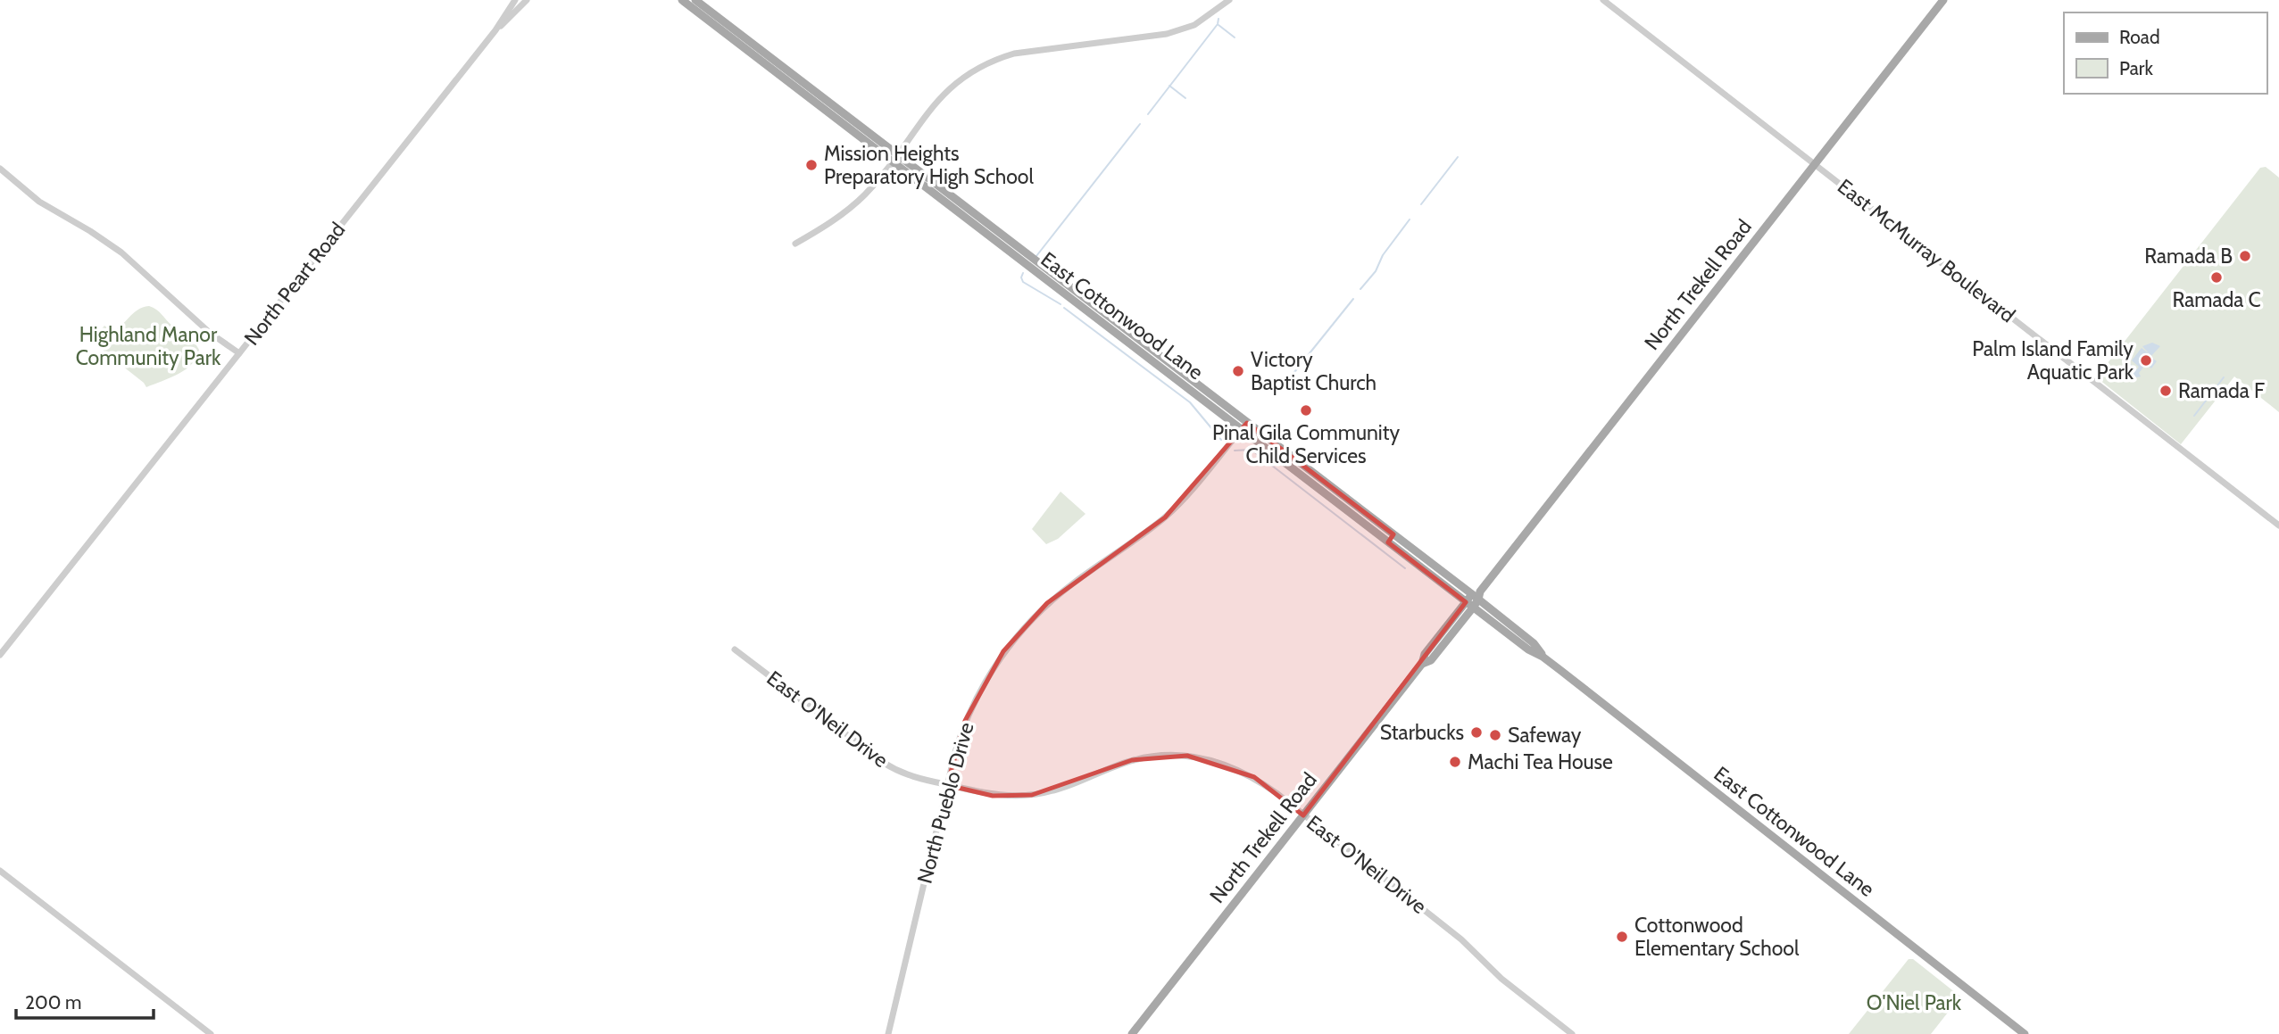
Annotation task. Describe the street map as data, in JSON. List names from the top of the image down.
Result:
{
  "streets": {
    "main road": ["North Trekell Road", "East Cottonwood Lane"],
    "street": [
      "East McMurray Boulevard",
      "North Peart Road",
      "East O'Neil Drive",
      "North Pueblo Drive"
    ]
  },
  "crossings": [
    ["East McMurray Boulevard", "North Trekell Road"],
    ["North Trekell Road", "East Cottonwood Lane"],
    ["North Trekell Road", "East O'Neil Drive"],
    ["East Cottonwood Lane", "North Pueblo Drive"],
    ["East O'Neil Drive", "North Pueblo Drive"]
  ],
  "parks": ["Highland Manor Community Park", "O'Niel Park"],
  "places": [
    "Mission Heights Preparatory High School",
    "Ramada B",
    "Ramada C",
    "Palm Island Family Aquatic Park",
    "Victory Baptist Church",
    "Ramada F",
    "Pinal Gila Community Child Services",
    "Starbucks",
    "Safeway",
    "Machi Tea House",
    "Cottonwood Elementary School"
  ],
  "legend": ["Road", "Park"],
  "scale_bar": "200 m"
}
